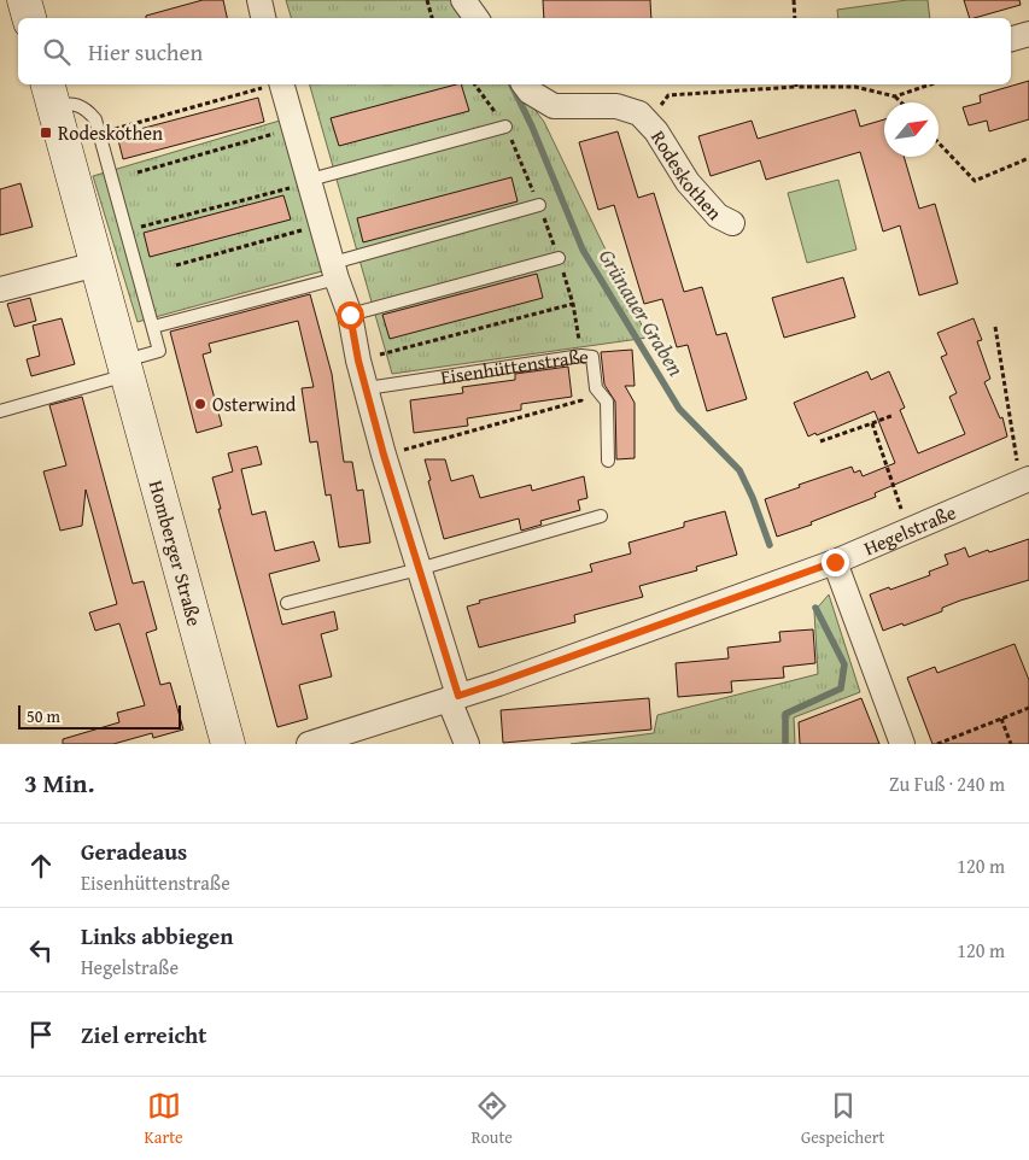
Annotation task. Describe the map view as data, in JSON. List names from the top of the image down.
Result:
{
  "streets": {
    "main road": ["Homberger Straße"],
    "street": ["Rodeskothen", "Hegelstraße"],
    "lane": ["Eisenhüttenstraße"]
  },
  "water": ["Grünauer Graben"],
  "places": {
    "transit": ["Rodeskothen"],
    "other": ["Osterwind"]
  },
  "scale_bar": "50 m",
  "north": "top right",
  "page": {
    "search": "Hier suchen",
    "scale": "50 m",
    "heading": ["3 Min.", "Zu Fuß · 240 m"],
    "list": [
      ["Geradeaus", "Eisenhüttenstraße", "120 m"],
      ["Links abbiegen", "Hegelstraße", "120 m"],
      "Ziel erreicht"
    ],
    "nav": ["Karte", "Route", "Gespeichert"]
  }
}
